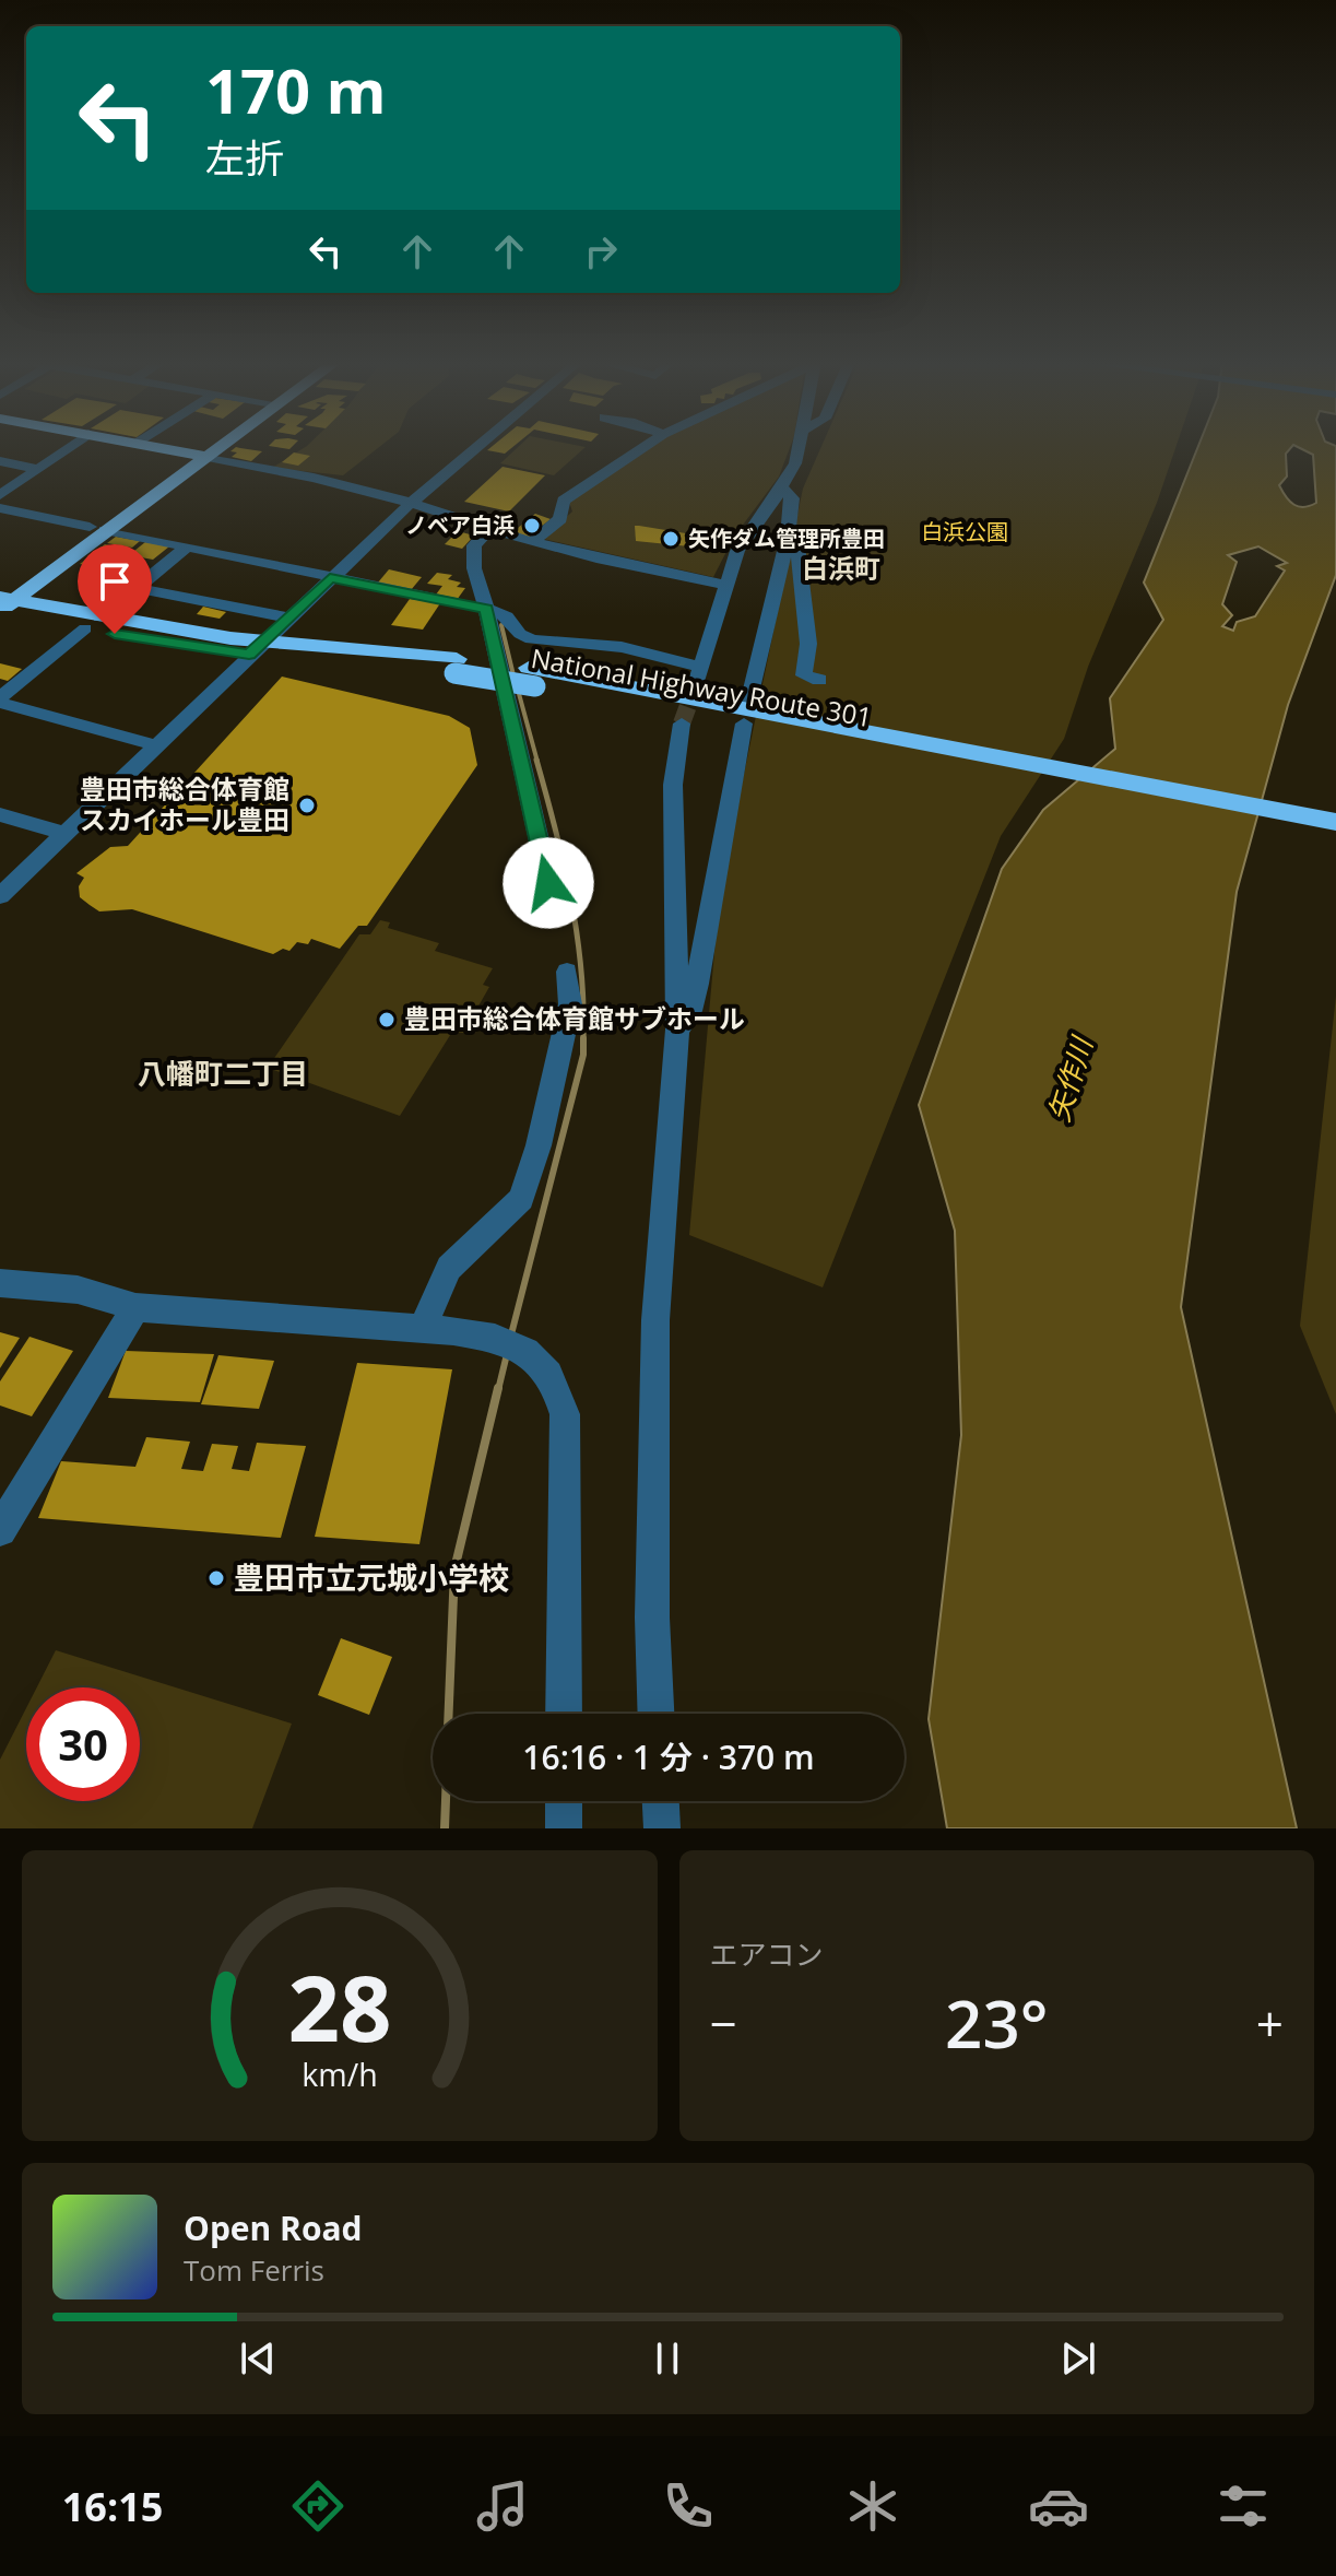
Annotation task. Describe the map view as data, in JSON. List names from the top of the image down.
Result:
{
  "streets": {
    "highway": ["National Highway Route 301"]
  },
  "districts": ["白浜町", "八幡町二丁目"],
  "water": ["矢作川"],
  "parks": ["白浜公園"],
  "places": [
    "ノベア白浜",
    "矢作ダム管理所豊田",
    "豊田市総合体育館 スカイホール豊田",
    "豊田市総合体育館サブホール",
    "豊田市立元城小学校"
  ],
  "page": {
    "turn": ["170 m", "左折"],
    "limit": "30",
    "trip": "16:16 · 1 分 · 370 m",
    "tile": "エアコン",
    "heat": ["−", "23°", "+"],
    "song": ["Open Road", "Tom Ferris"],
    "tabs": "16:15",
    "gauge": ["28", "km/h"]
  }
}
